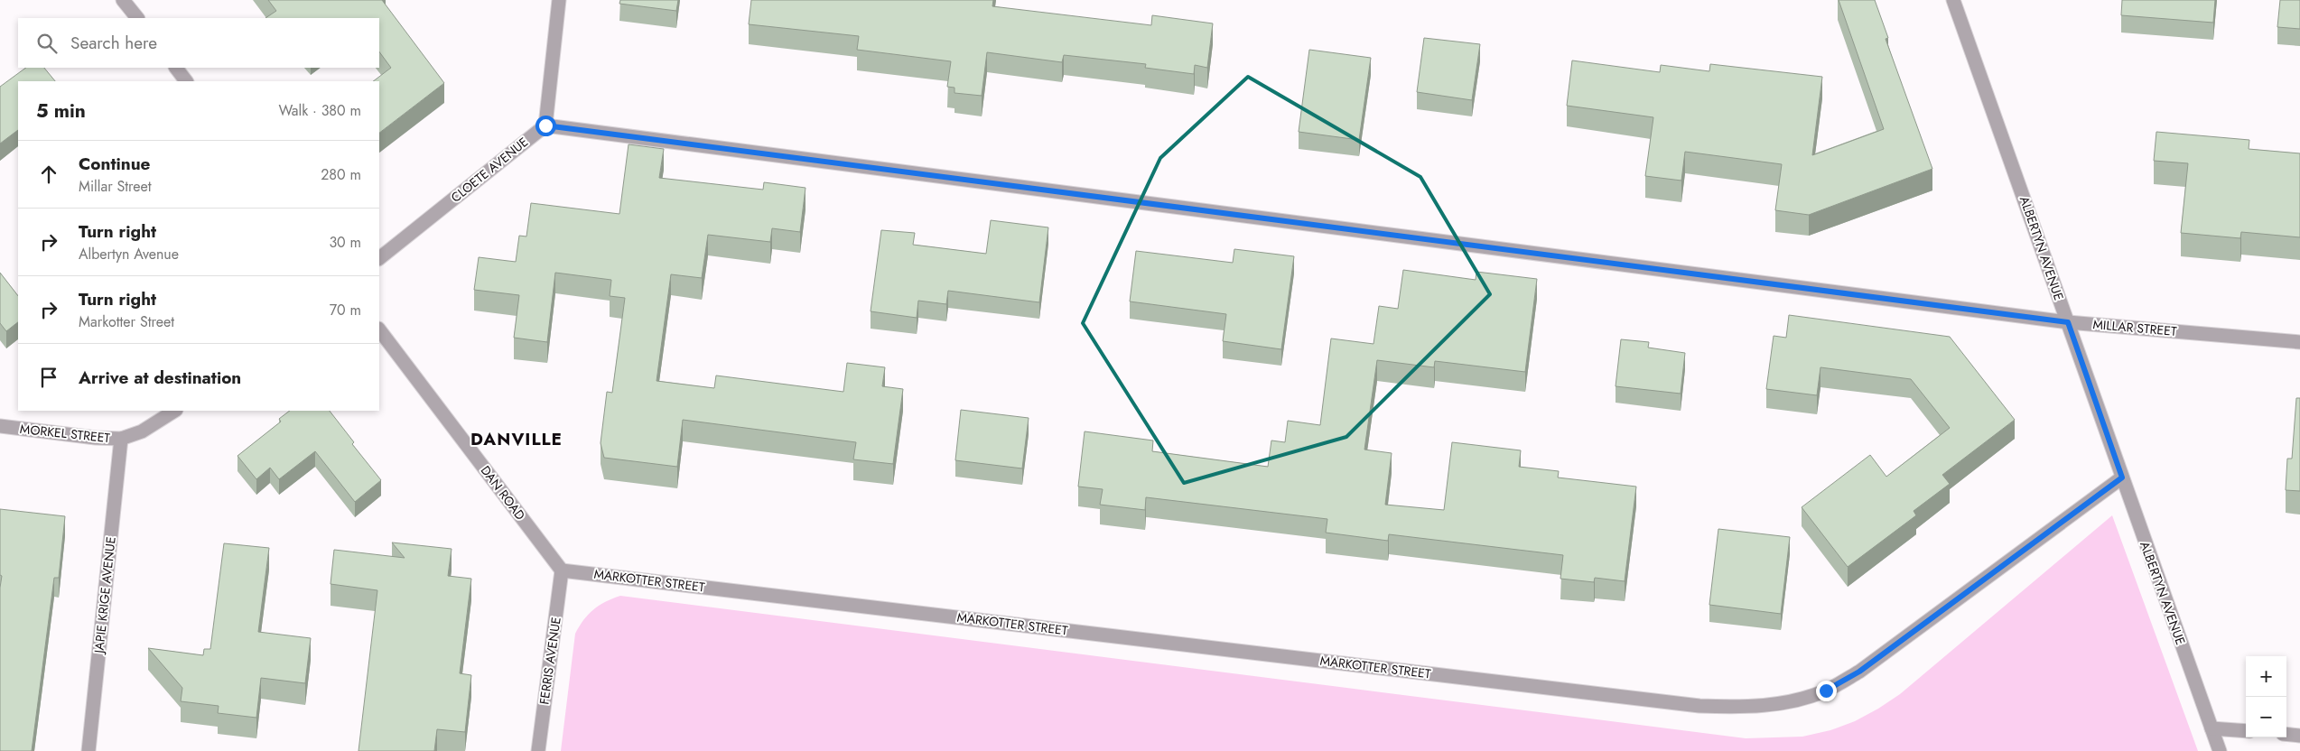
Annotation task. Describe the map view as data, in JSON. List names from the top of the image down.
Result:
{
  "streets": {
    "street": [
      "CLOETE AVENUE",
      "ALBERTYN AVENUE",
      "MILLAR STREET",
      "MORKEL STREET",
      "DAN ROAD",
      "MARKOTTER STREET",
      "JAPIE KRIGE AVENUE",
      "FERRIS AVENUE"
    ]
  },
  "crossings": [
    ["CLOETE AVENUE", "MILLAR STREET"],
    ["ALBERTYN AVENUE", "MILLAR STREET"],
    ["ALBERTYN AVENUE", "MARKOTTER STREET"],
    ["MORKEL STREET", "JAPIE KRIGE AVENUE"],
    ["DAN ROAD", "MARKOTTER STREET"],
    ["DAN ROAD", "FERRIS AVENUE"],
    ["MARKOTTER STREET", "FERRIS AVENUE"]
  ],
  "districts": ["DANVILLE"],
  "page": {
    "search": "Search here",
    "heading": ["5 min", "Walk · 380 m"],
    "list": [
      ["Continue", "Millar Street", "280 m"],
      ["Turn right", "Albertyn Avenue", "30 m"],
      ["Turn right", "Markotter Street", "70 m"],
      "Arrive at destination"
    ],
    "map_buttons": ["+", "−"]
  }
}
